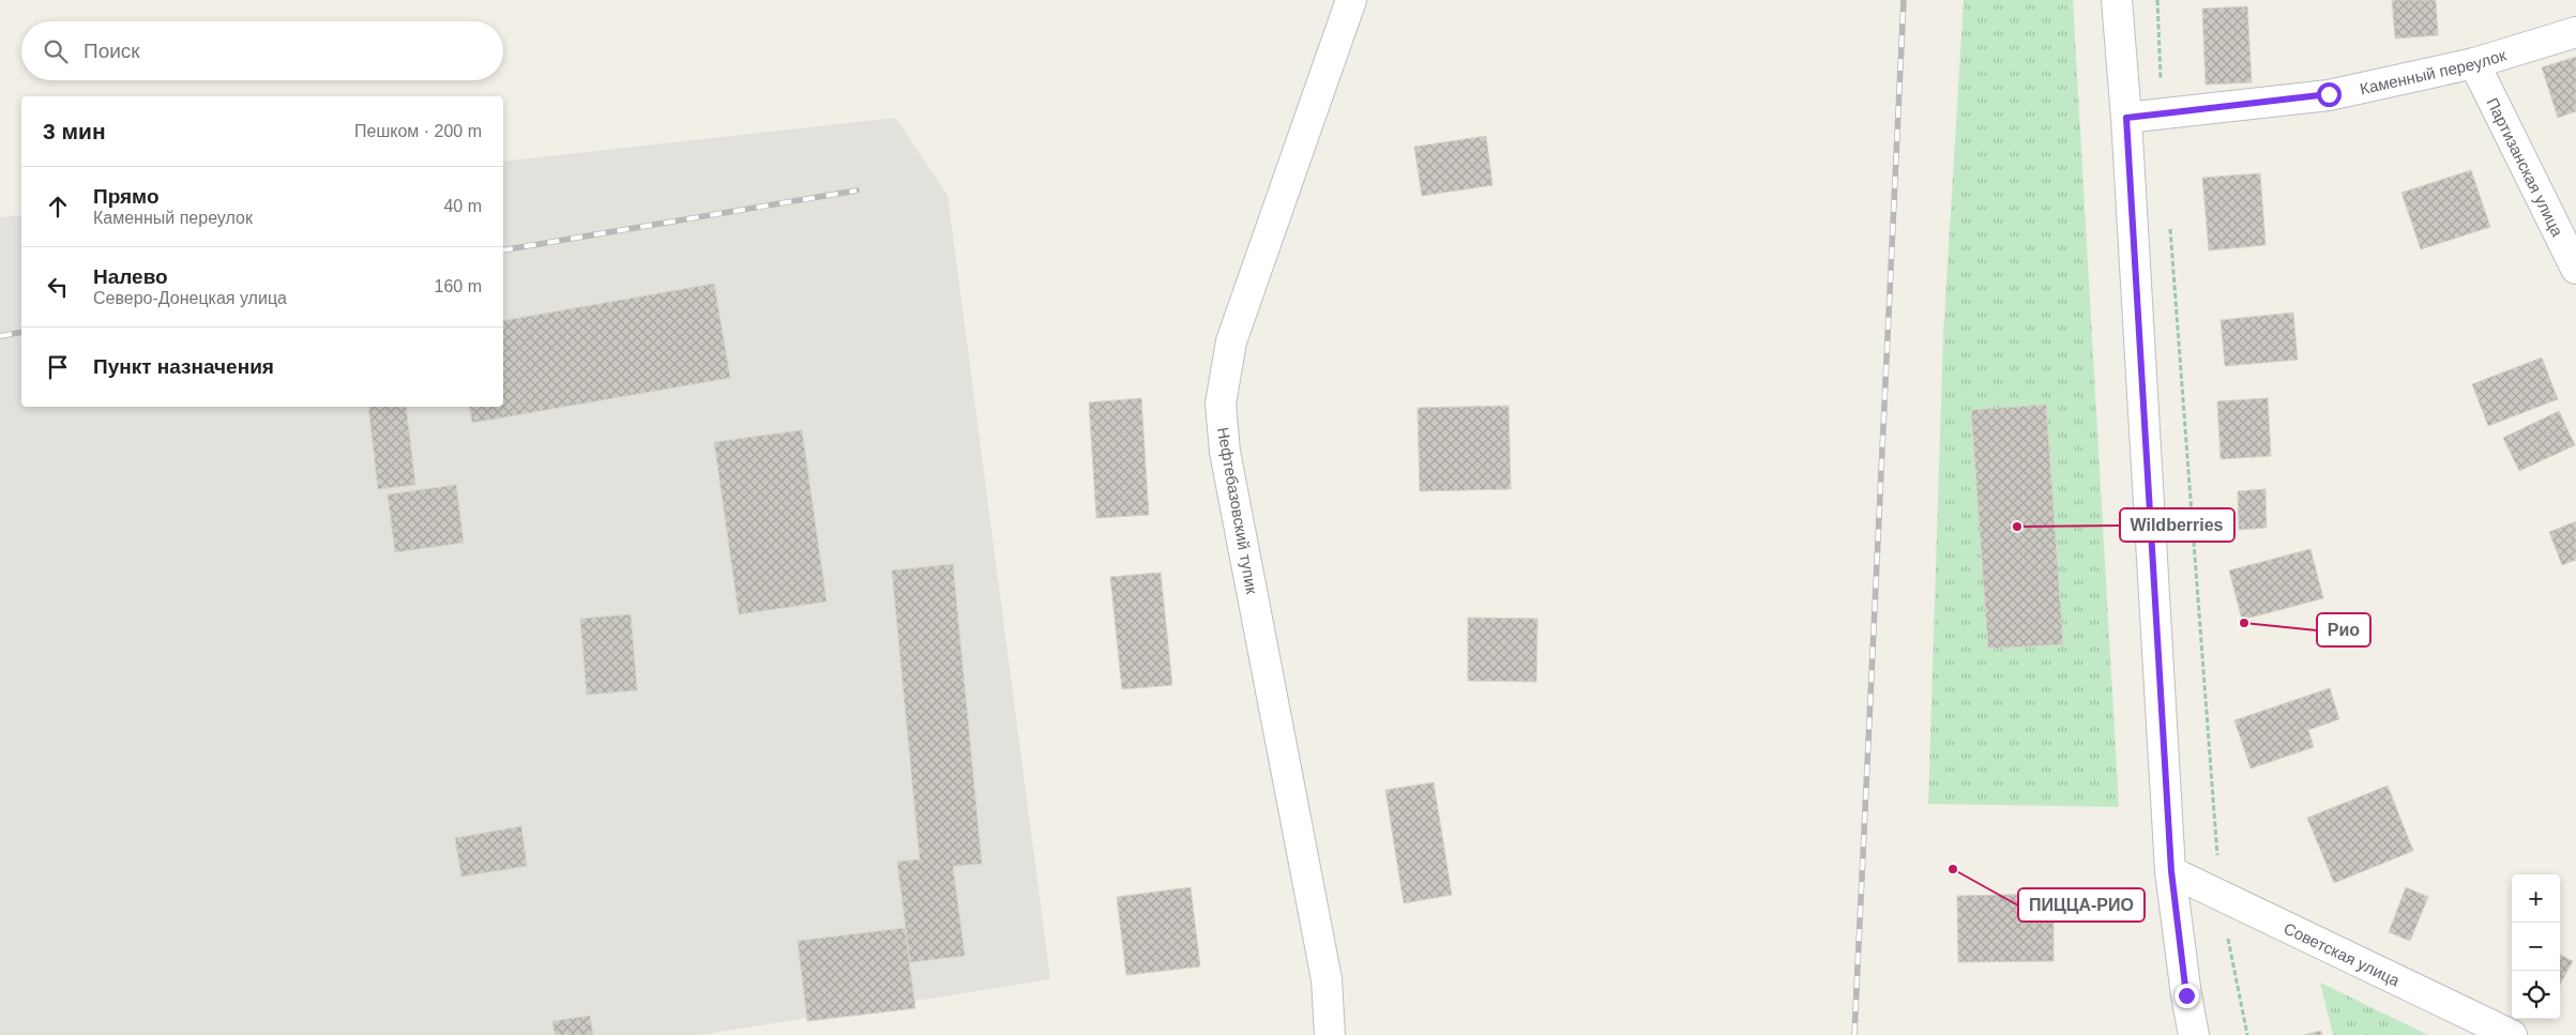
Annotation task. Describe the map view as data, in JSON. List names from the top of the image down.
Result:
{
  "streets": {
    "street": [
      "Каменный переулок",
      "Партизанская улица",
      "Нефтебазовский тупик",
      "Советская улица"
    ]
  },
  "crossings": [
    ["Каменный переулок", "Партизанская улица"]
  ],
  "places": ["Wildberries", "Рио", "ПИЦЦА-РИО"],
  "page": {
    "search": "Поиск",
    "heading": ["3 мин", "Пешком · 200 m"],
    "list": [
      ["Прямо", "Каменный переулок", "40 m"],
      ["Налево", "Северо-Донецкая улица", "160 m"],
      "Пункт назначения"
    ],
    "map_buttons": ["+", "−"]
  }
}
